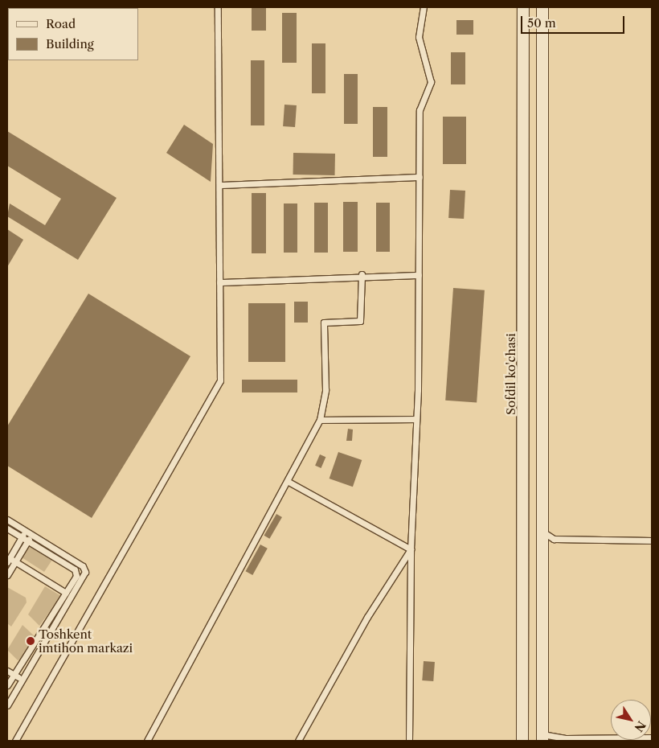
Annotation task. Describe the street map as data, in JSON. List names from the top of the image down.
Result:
{
  "streets": {
    "street": ["Sofdil ko'chasi"]
  },
  "places": ["Toshkent imtihon markazi"],
  "legend": ["Road", "Building"],
  "scale_bar": "50 m",
  "north": "bottom right"
}
